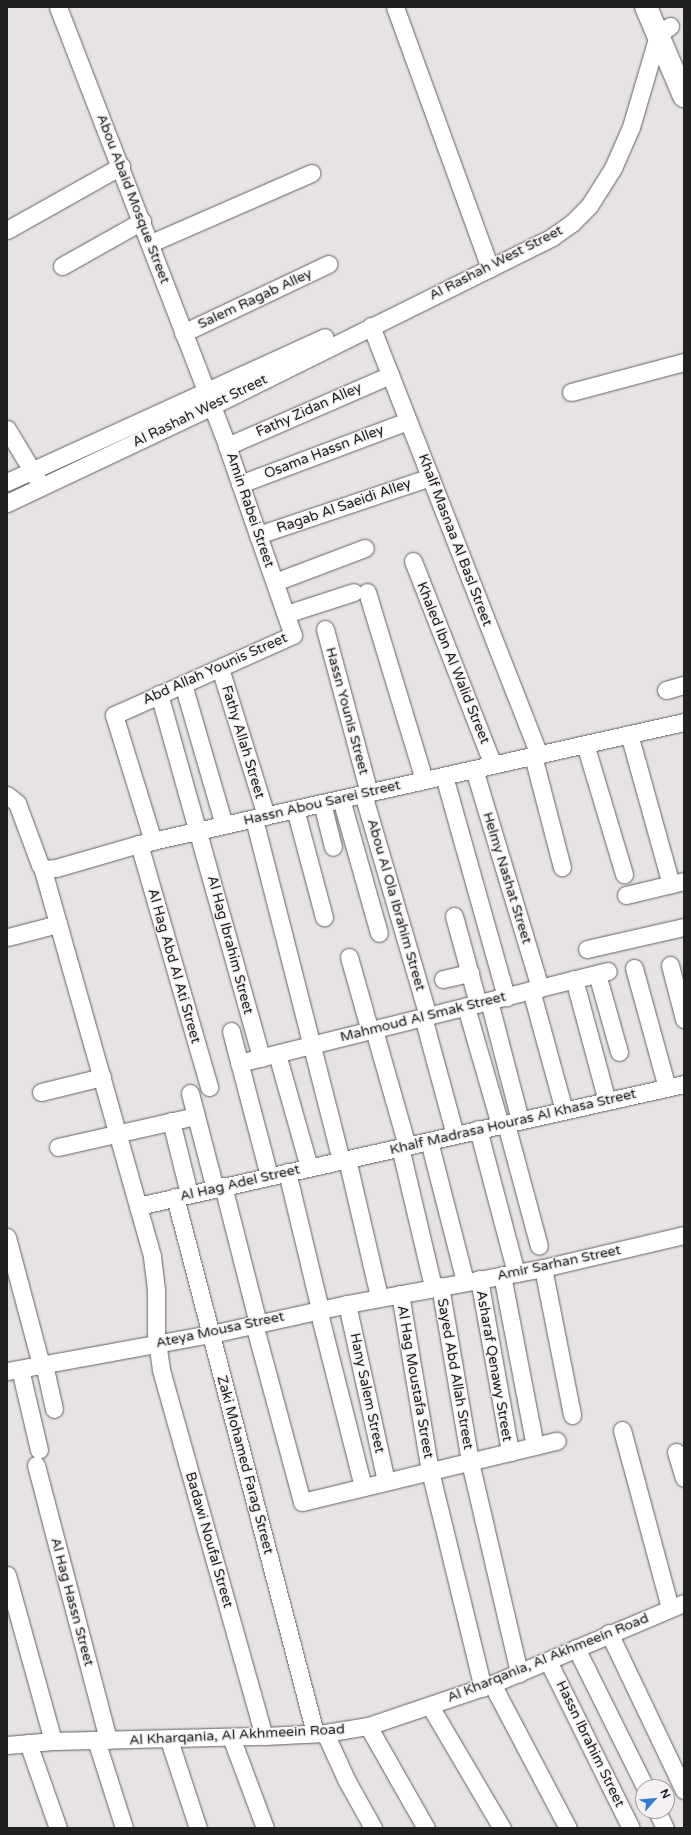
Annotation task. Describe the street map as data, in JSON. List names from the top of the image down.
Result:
{
  "streets": {
    "street": [
      "Abou Abaid Mosque Street",
      "Al Rashah West Street",
      "Salem Ragab Alley",
      "Fathy Zidan Alley",
      "Osama Hassn Alley",
      "Ragab Al Saeidi Alley",
      "Amin Rabei Street",
      "Khalf Masnaa Al Basl Street",
      "Khaled Ibn Al Walid Street",
      "Abd Allah Younis Street",
      "Hassn Younis Street",
      "Fathy Allah Street",
      "Hassn Abou Sarei Street",
      "Helmy Nashat Street",
      "Abou Al Ola Ibrahim Street",
      "Al Hag Ibrahim Street",
      "Al Hag Abd Al Ati Street",
      "Mahmoud Al Smak Street",
      "Khalf Madrasa Houras Al Khasa Street",
      "Al Hag Adel Street",
      "Amir Sarhan Street",
      "Ateya Mousa Street",
      "Asharaf Qenawy Street",
      "Sayed Abd Allah Street",
      "Al Hag Moustafa Street",
      "Hany Salem Street",
      "Zaki Mohamed Farag Street",
      "Badawi Noufal Street",
      "Al Hag Hassn Street",
      "Al Kharqania, Al Akhmeein Road",
      "Hassn Ibrahim Street"
    ]
  },
  "crossings": [
    ["Abou Abaid Mosque Street", "Al Rashah West Street"],
    ["Abou Abaid Mosque Street", "Salem Ragab Alley"],
    ["Abou Abaid Mosque Street", "Amin Rabei Street"],
    ["Al Rashah West Street", "Amin Rabei Street"],
    ["Al Rashah West Street", "Khalf Masnaa Al Basl Street"],
    ["Fathy Zidan Alley", "Amin Rabei Street"],
    ["Fathy Zidan Alley", "Khalf Masnaa Al Basl Street"],
    ["Osama Hassn Alley", "Amin Rabei Street"],
    ["Osama Hassn Alley", "Khalf Masnaa Al Basl Street"],
    ["Ragab Al Saeidi Alley", "Amin Rabei Street"],
    ["Ragab Al Saeidi Alley", "Khalf Masnaa Al Basl Street"],
    ["Amin Rabei Street", "Abd Allah Younis Street"],
    ["Khalf Masnaa Al Basl Street", "Hassn Abou Sarei Street"],
    ["Khaled Ibn Al Walid Street", "Hassn Abou Sarei Street"],
    ["Abd Allah Younis Street", "Fathy Allah Street"],
    ["Abd Allah Younis Street", "Al Hag Ibrahim Street"],
    ["Abd Allah Younis Street", "Al Hag Abd Al Ati Street"],
    ["Hassn Younis Street", "Hassn Abou Sarei Street"],
    ["Hassn Younis Street", "Abou Al Ola Ibrahim Street"],
    ["Fathy Allah Street", "Hassn Abou Sarei Street"],
    ["Fathy Allah Street", "Mahmoud Al Smak Street"],
    ["Fathy Allah Street", "Khalf Madrasa Houras Al Khasa Street"],
    ["Fathy Allah Street", "Al Hag Adel Street"],
    ["Fathy Allah Street", "Ateya Mousa Street"],
    ["Hassn Abou Sarei Street", "Helmy Nashat Street"],
    ["Hassn Abou Sarei Street", "Abou Al Ola Ibrahim Street"],
    ["Hassn Abou Sarei Street", "Al Hag Ibrahim Street"],
    ["Hassn Abou Sarei Street", "Al Hag Abd Al Ati Street"],
    ["Hassn Abou Sarei Street", "Badawi Noufal Street"],
    ["Helmy Nashat Street", "Mahmoud Al Smak Street"],
    ["Helmy Nashat Street", "Khalf Madrasa Houras Al Khasa Street"],
    ["Abou Al Ola Ibrahim Street", "Mahmoud Al Smak Street"],
    ["Abou Al Ola Ibrahim Street", "Khalf Madrasa Houras Al Khasa Street"],
    ["Al Hag Ibrahim Street", "Mahmoud Al Smak Street"],
    ["Al Hag Ibrahim Street", "Al Hag Adel Street"],
    ["Mahmoud Al Smak Street", "Sayed Abd Allah Street"],
    ["Khalf Madrasa Houras Al Khasa Street", "Al Hag Adel Street"],
    ["Khalf Madrasa Houras Al Khasa Street", "Asharaf Qenawy Street"],
    ["Khalf Madrasa Houras Al Khasa Street", "Sayed Abd Allah Street"],
    ["Al Hag Adel Street", "Zaki Mohamed Farag Street"],
    ["Al Hag Adel Street", "Badawi Noufal Street"],
    ["Amir Sarhan Street", "Ateya Mousa Street"],
    ["Amir Sarhan Street", "Asharaf Qenawy Street"],
    ["Amir Sarhan Street", "Sayed Abd Allah Street"],
    ["Ateya Mousa Street", "Sayed Abd Allah Street"],
    ["Ateya Mousa Street", "Al Hag Moustafa Street"],
    ["Ateya Mousa Street", "Hany Salem Street"],
    ["Ateya Mousa Street", "Zaki Mohamed Farag Street"],
    ["Ateya Mousa Street", "Badawi Noufal Street"],
    ["Ateya Mousa Street", "Al Hag Hassn Street"],
    ["Sayed Abd Allah Street", "Al Kharqania, Al Akhmeein Road"],
    ["Al Hag Moustafa Street", "Al Kharqania, Al Akhmeein Road"],
    ["Zaki Mohamed Farag Street", "Al Kharqania, Al Akhmeein Road"],
    ["Badawi Noufal Street", "Al Kharqania, Al Akhmeein Road"],
    ["Al Hag Hassn Street", "Al Kharqania, Al Akhmeein Road"],
    ["Al Kharqania, Al Akhmeein Road", "Hassn Ibrahim Street"]
  ],
  "north": "top right"
}
